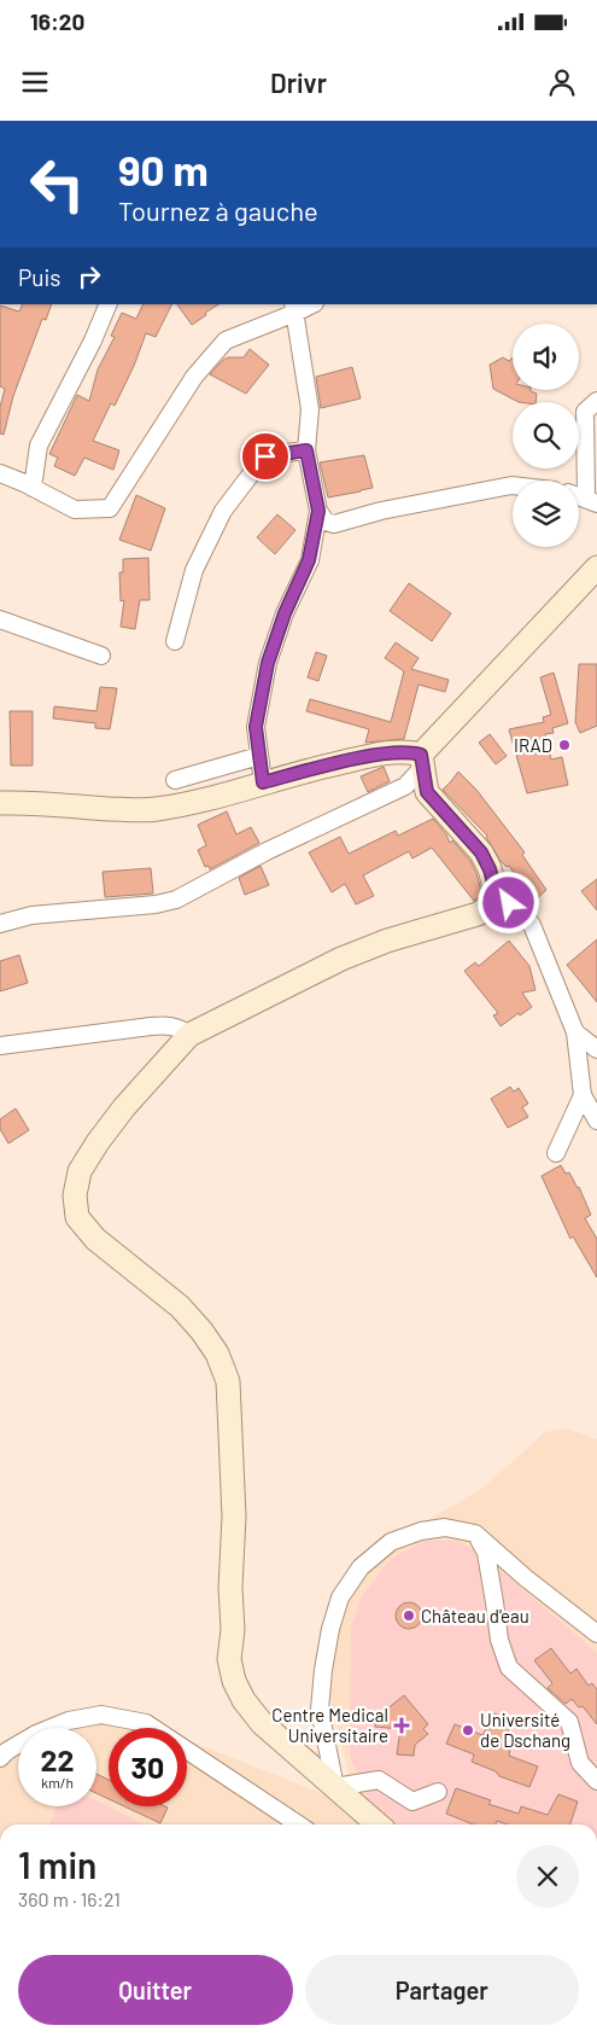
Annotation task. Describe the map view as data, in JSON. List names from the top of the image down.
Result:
{
  "places": {
    "other": ["IRAD", "Château d'eau", "Université de Dschang"],
    "health": ["Centre Medical Universitaire"]
  },
  "page": {
    "status": "16:20",
    "header": "Drivr",
    "turn": ["90 m", "Tournez à gauche"],
    "then": "Puis",
    "speed": "22 km/h",
    "limit": "30",
    "heading": ["1 min", "360 m · 16:21"],
    "buttons": ["Quitter", "Partager"]
  }
}
